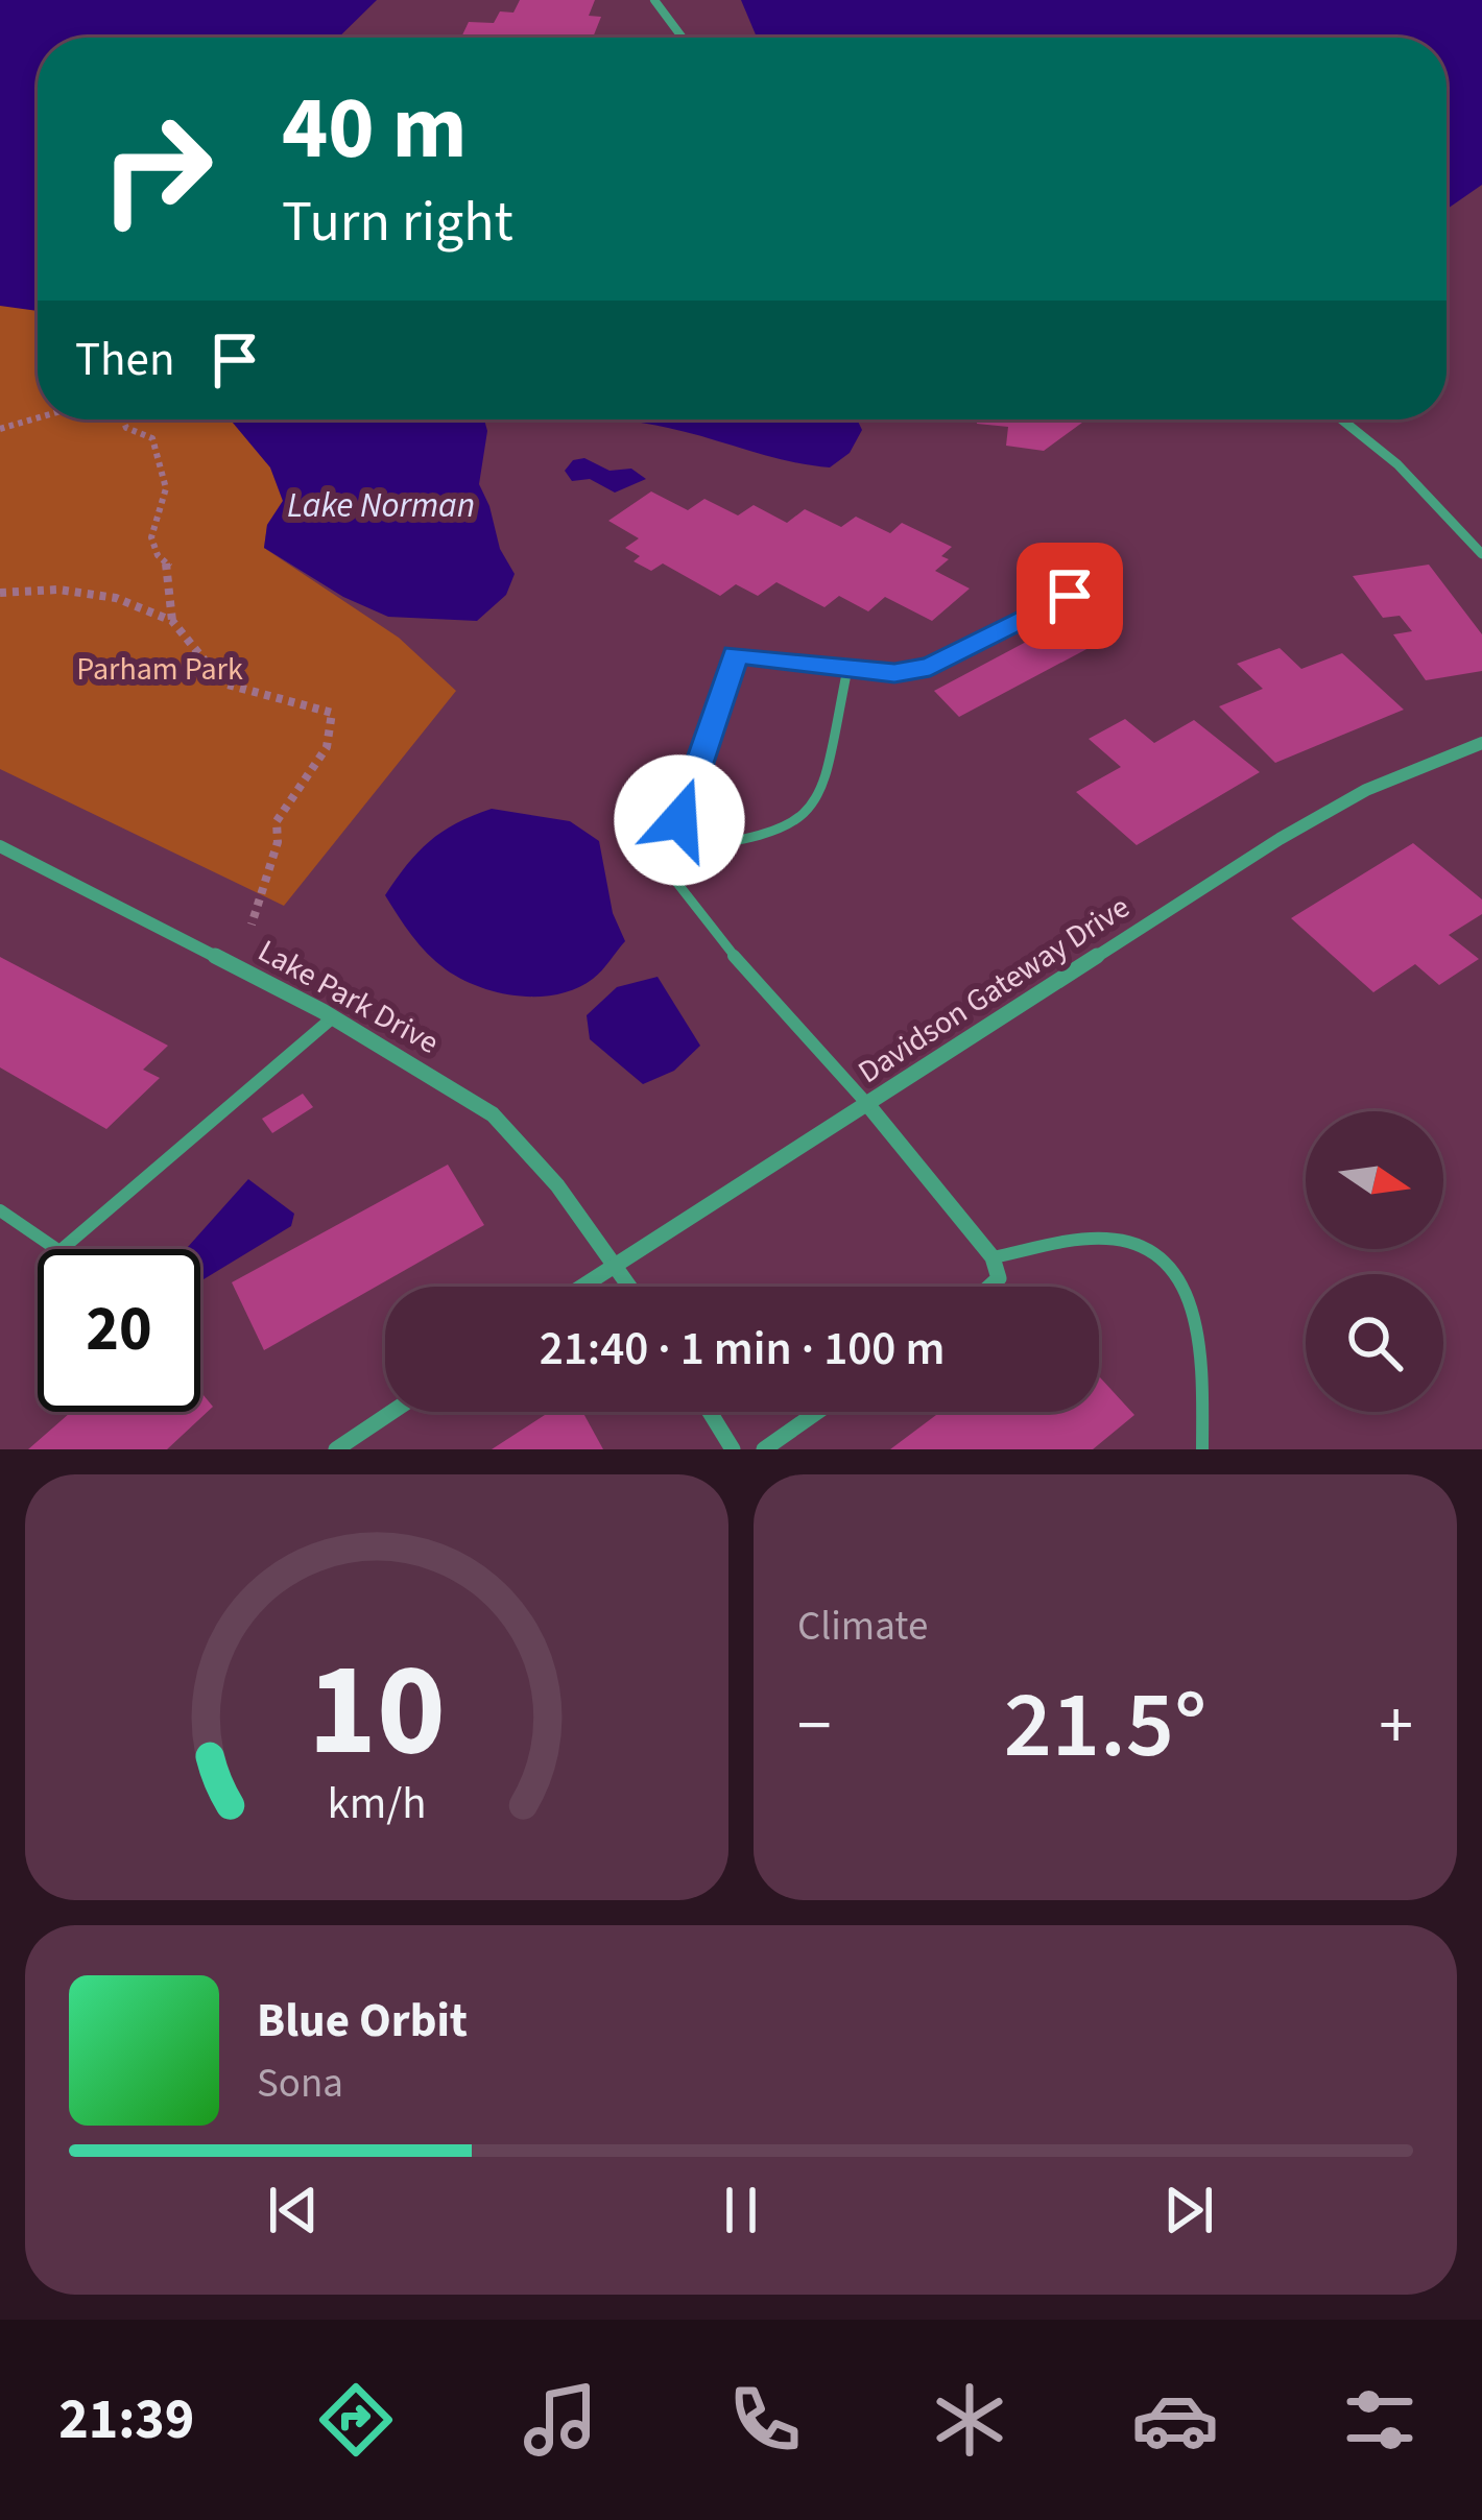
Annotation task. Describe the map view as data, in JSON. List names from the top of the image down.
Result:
{
  "streets": {
    "street": ["Davidson Gateway Drive", "Lake Park Drive"]
  },
  "crossings": [
    ["Davidson Gateway Drive", "Lake Park Drive"]
  ],
  "water": ["Lake Norman"],
  "parks": ["Parham Park"],
  "north": "right",
  "page": {
    "turn": ["40 m", "Turn right"],
    "then": "Then",
    "limit": "20",
    "trip": "21:40 · 1 min · 100 m",
    "tile": "Climate",
    "heat": ["−", "21.5°", "+"],
    "song": ["Blue Orbit", "Sona"],
    "tabs": "21:39",
    "gauge": ["10", "km/h"]
  }
}
